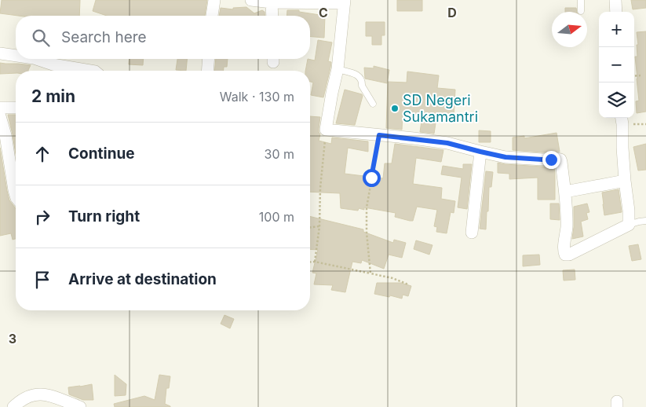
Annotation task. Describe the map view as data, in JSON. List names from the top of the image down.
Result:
{
  "places": ["SD Negeri Sukamantri"],
  "north": "right",
  "page": {
    "map_buttons": ["+", "−"],
    "search": "Search here",
    "heading": ["2 min", "Walk · 130 m"],
    "list": [
      ["Continue", "30 m"],
      ["Turn right", "100 m"],
      "Arrive at destination"
    ]
  },
  "grid": {
    "columns": ["C", "D"],
    "rows": ["3"]
  }
}
